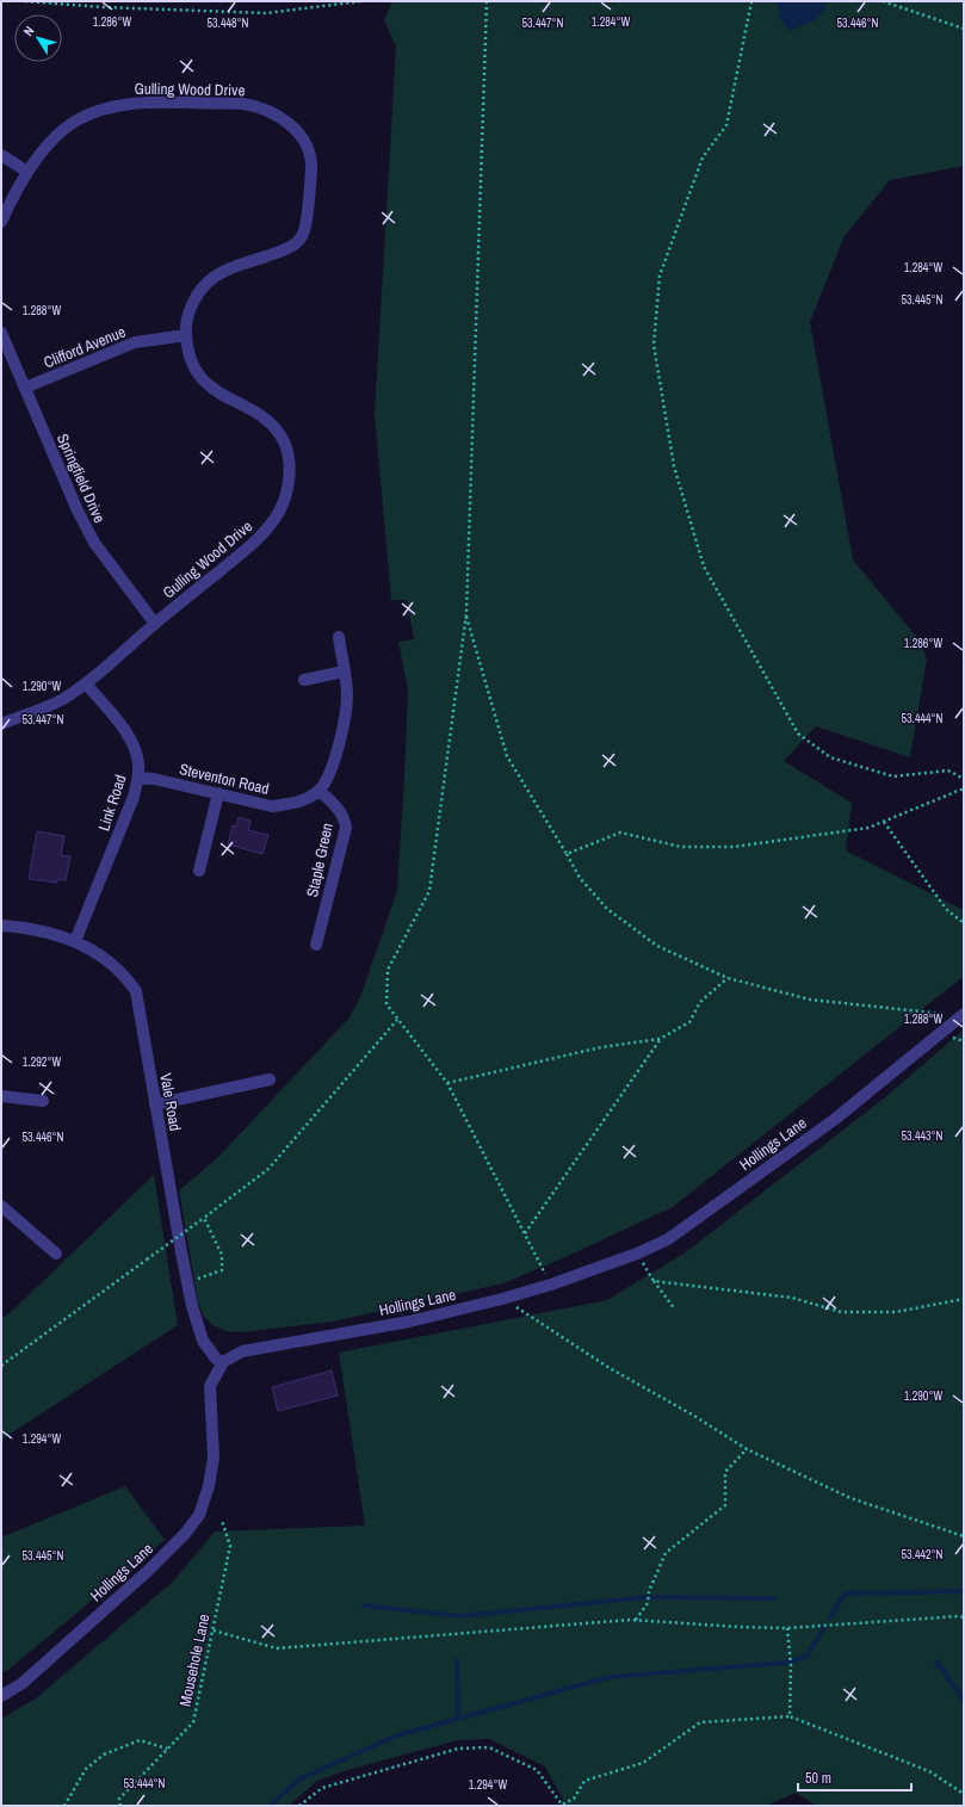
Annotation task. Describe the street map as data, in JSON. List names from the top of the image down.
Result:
{
  "streets": {
    "street": [
      "Gulling Wood Drive",
      "Clifford Avenue",
      "Springfield Drive",
      "Steventon Road",
      "Link Road",
      "Staple Green",
      "Vale Road",
      "Hollings Lane"
    ],
    "path": ["Mousehole Lane"]
  },
  "crossings": [
    ["Gulling Wood Drive", "Clifford Avenue"],
    ["Gulling Wood Drive", "Springfield Drive"],
    ["Gulling Wood Drive", "Link Road"],
    ["Clifford Avenue", "Springfield Drive"],
    ["Steventon Road", "Link Road"],
    ["Steventon Road", "Staple Green"],
    ["Link Road", "Vale Road"],
    ["Vale Road", "Hollings Lane"]
  ],
  "scale_bar": "50 m",
  "north": "top left",
  "coordinates": [
    "1.286°W",
    "1.284°W",
    "53.448°N",
    "53.447°N",
    "53.446°N",
    "53.445°N",
    "1.288°W",
    "1.290°W",
    "53.444°N",
    "1.292°W",
    "53.443°N",
    "1.294°W",
    "53.442°N"
  ]
}
